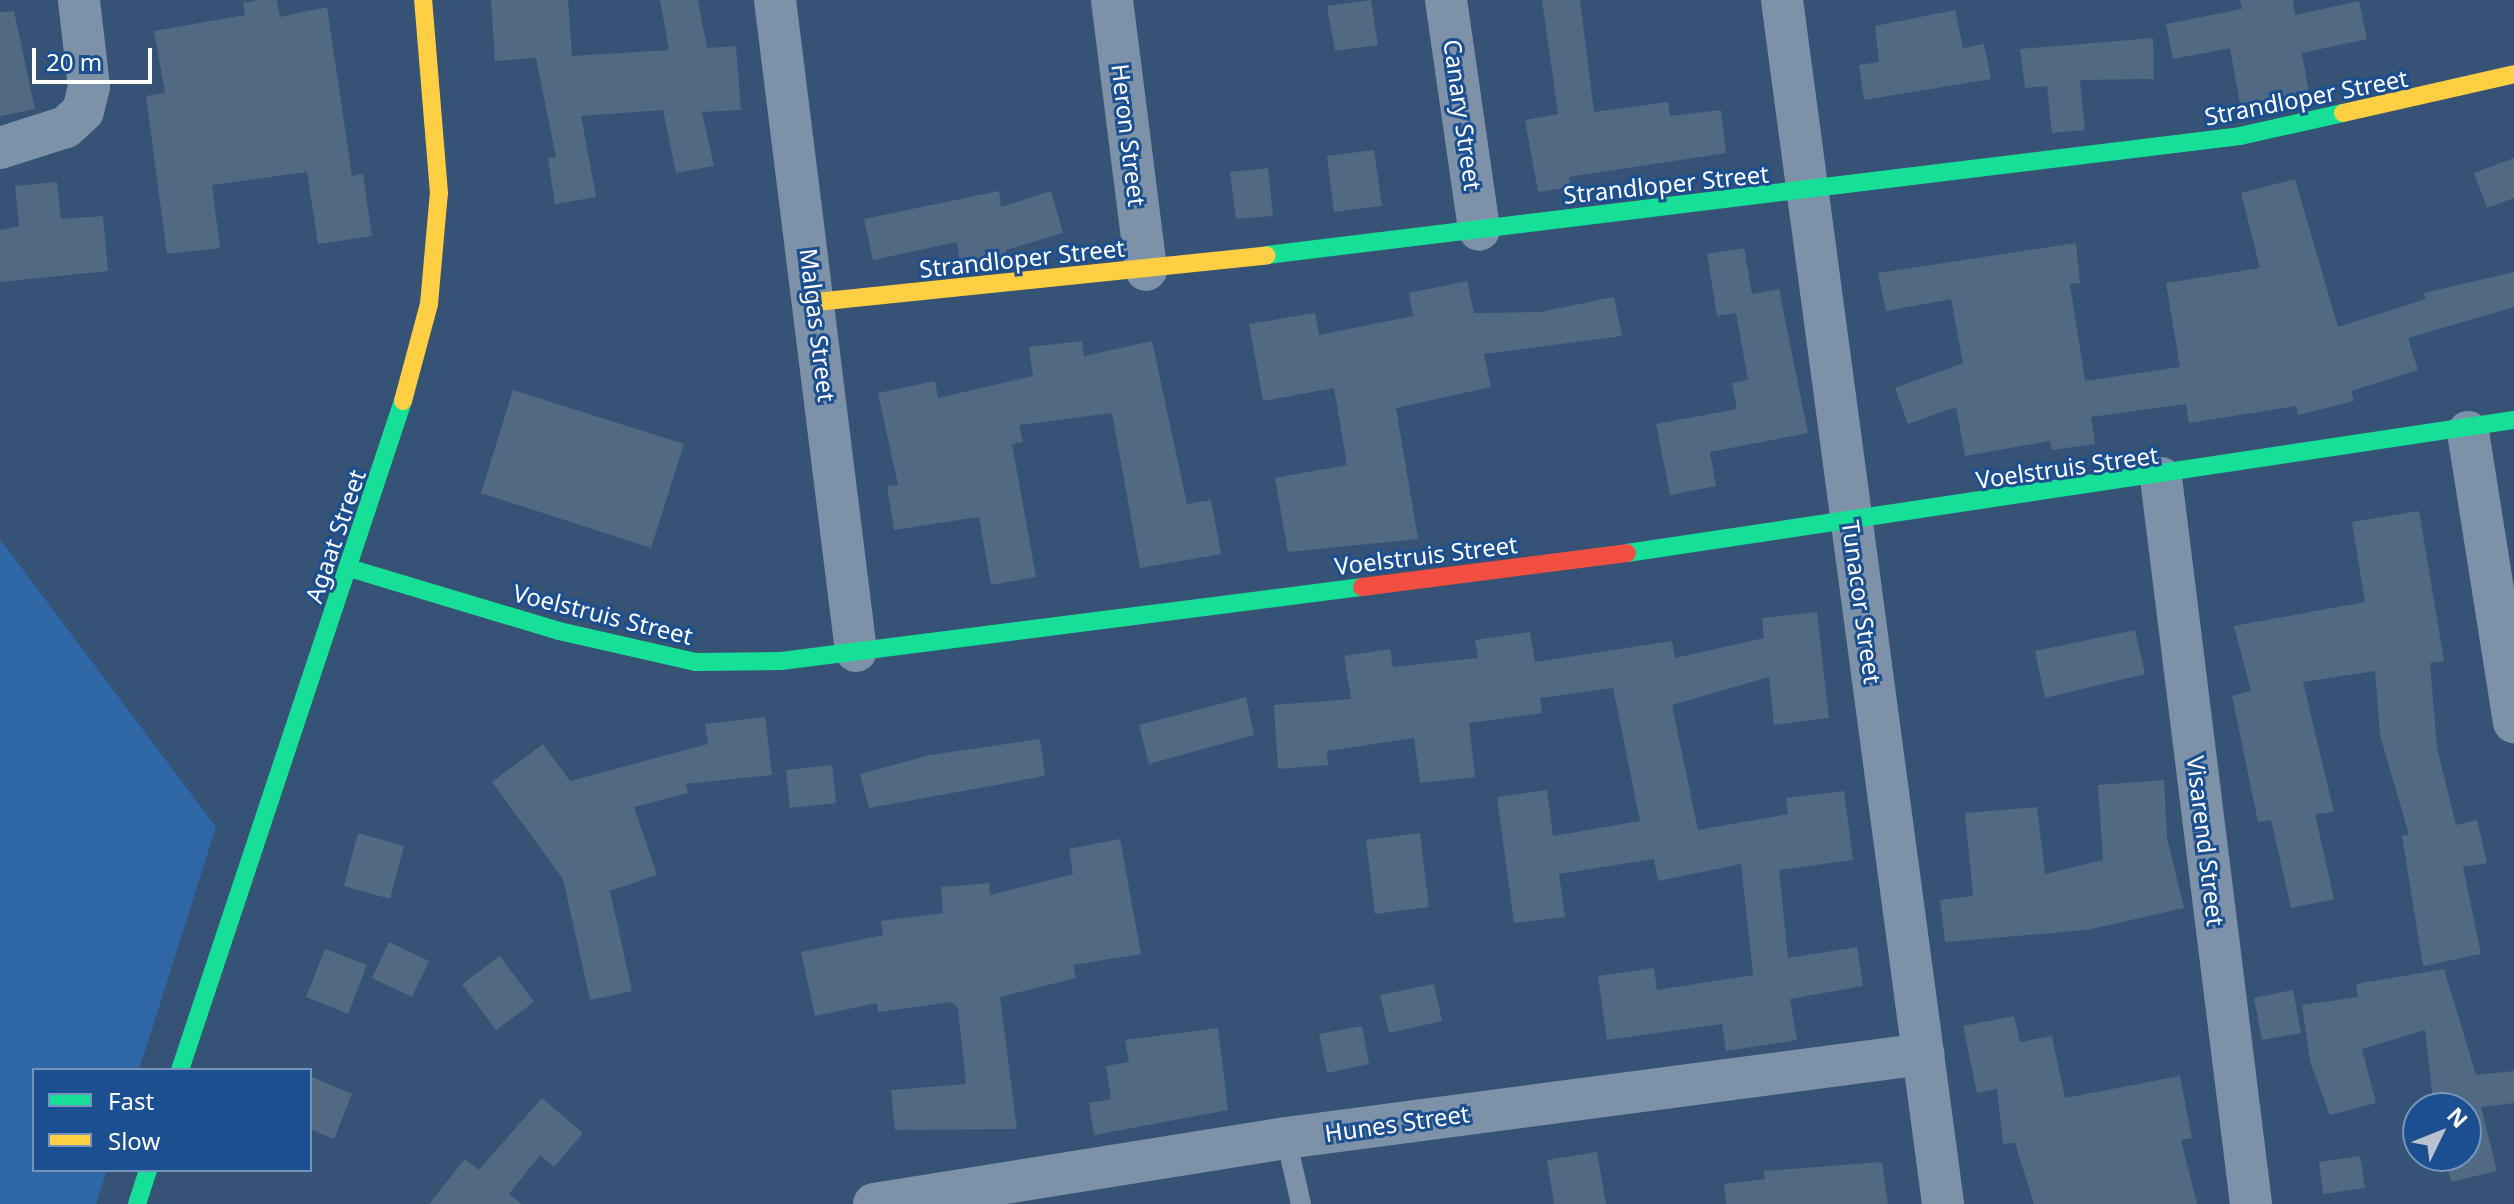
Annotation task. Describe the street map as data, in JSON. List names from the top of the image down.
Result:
{
  "streets": {
    "street": [
      "Strandloper Street",
      "Canary Street",
      "Heron Street",
      "Malgas Street",
      "Voelstruis Street",
      "Agaat Street",
      "Tunacor Street",
      "Visarend Street",
      "Hunes Street"
    ]
  },
  "crossings": [
    ["Strandloper Street", "Canary Street"],
    ["Strandloper Street", "Heron Street"],
    ["Strandloper Street", "Malgas Street"],
    ["Strandloper Street", "Tunacor Street"],
    ["Malgas Street", "Voelstruis Street"],
    ["Voelstruis Street", "Agaat Street"],
    ["Voelstruis Street", "Tunacor Street"],
    ["Voelstruis Street", "Visarend Street"],
    ["Tunacor Street", "Hunes Street"]
  ],
  "legend": ["Fast", "Slow"],
  "scale_bar": "20 m",
  "north": "top right"
}
